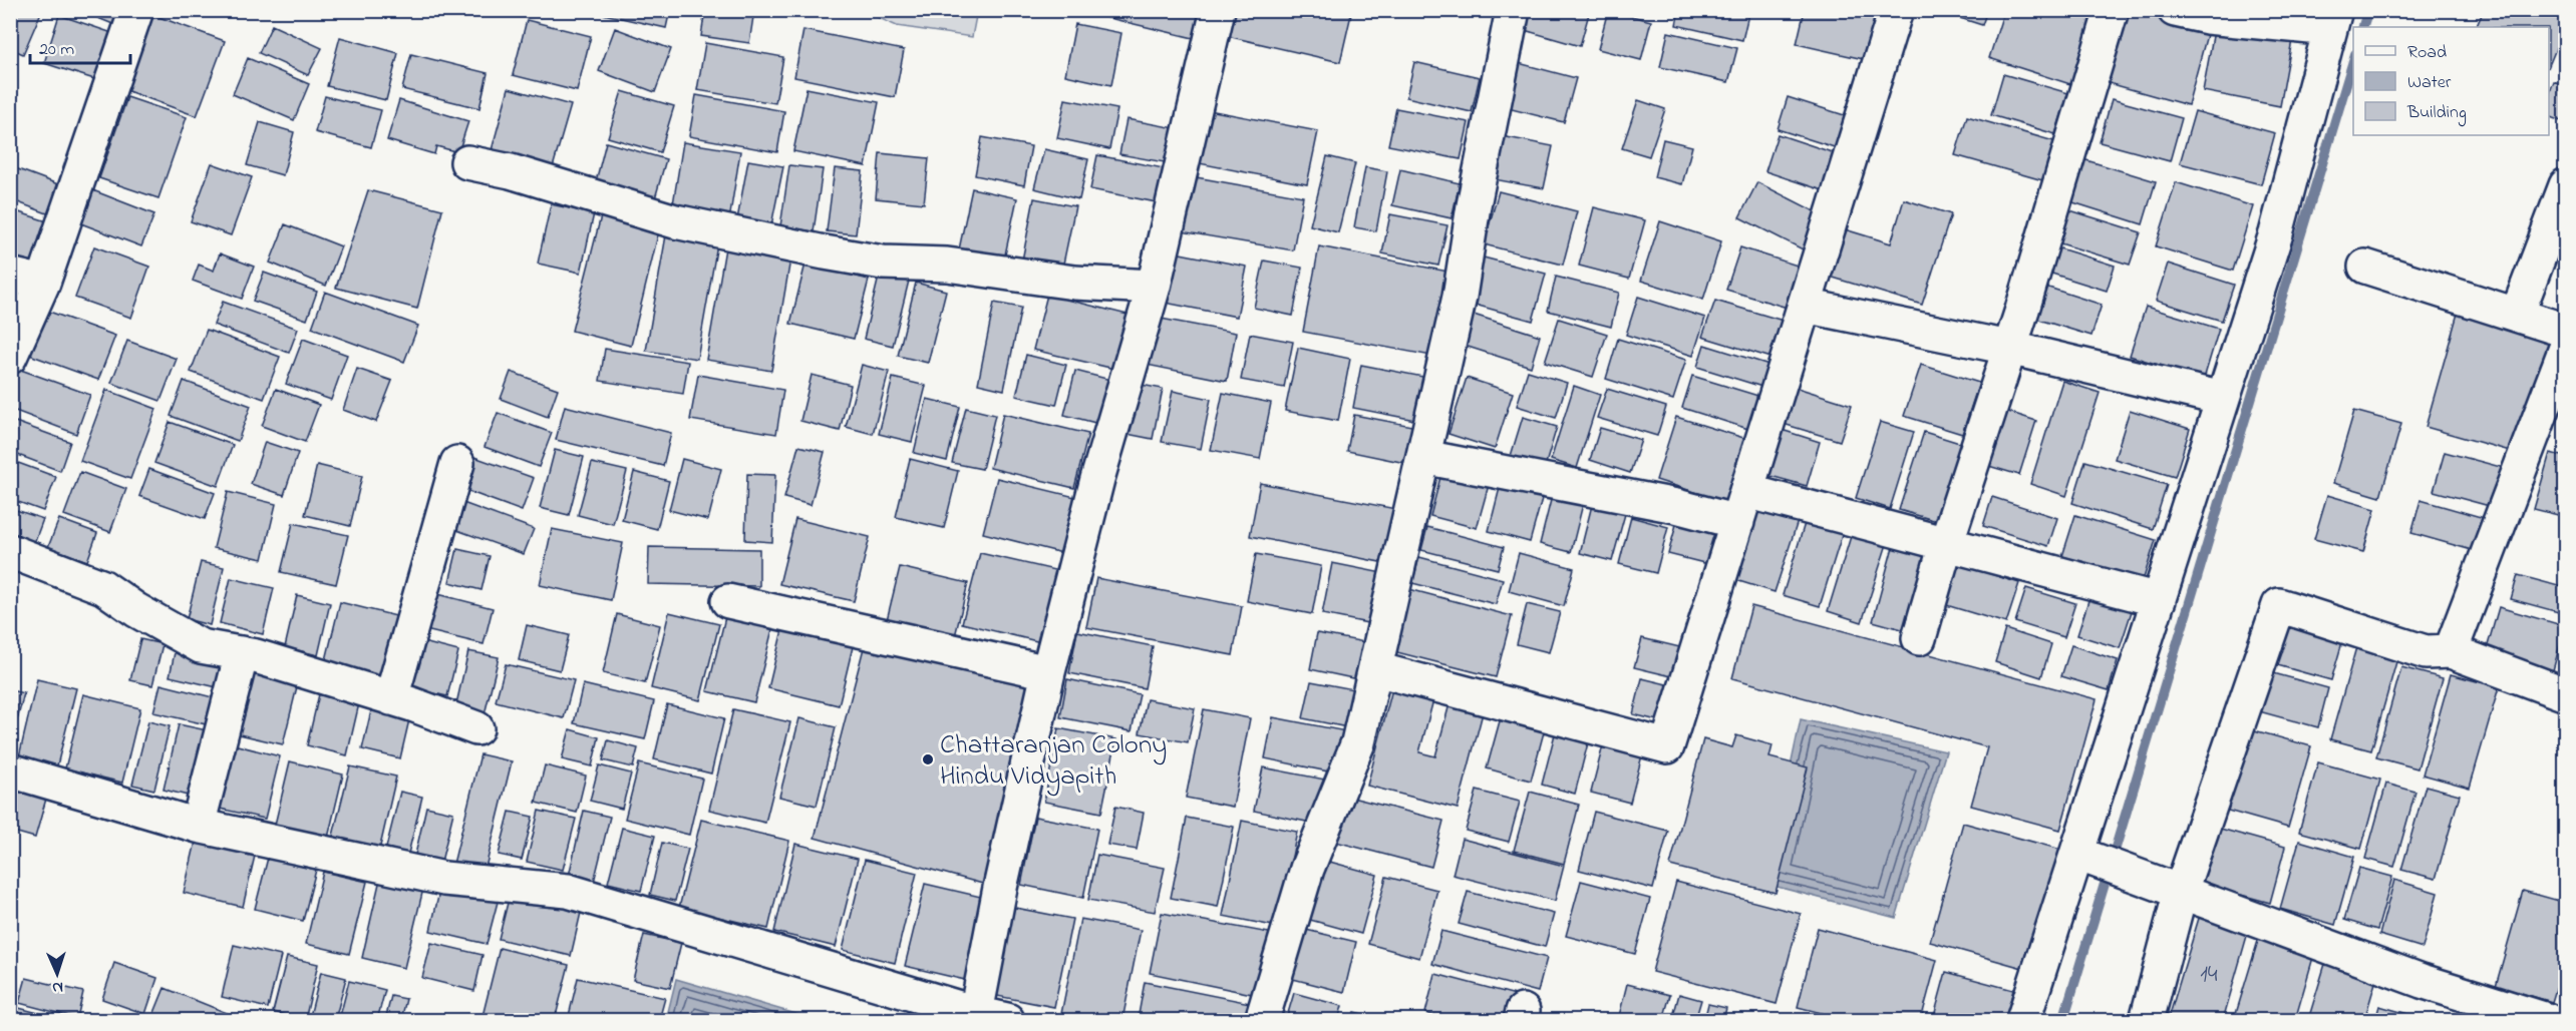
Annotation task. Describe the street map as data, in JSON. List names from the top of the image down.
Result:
{
  "places": ["Chattaranjan Colony Hindu Vidyapith"],
  "house_numbers": ["14"],
  "legend": ["Road", "Water", "Building"],
  "scale_bar": "20 m",
  "north": "bottom"
}
